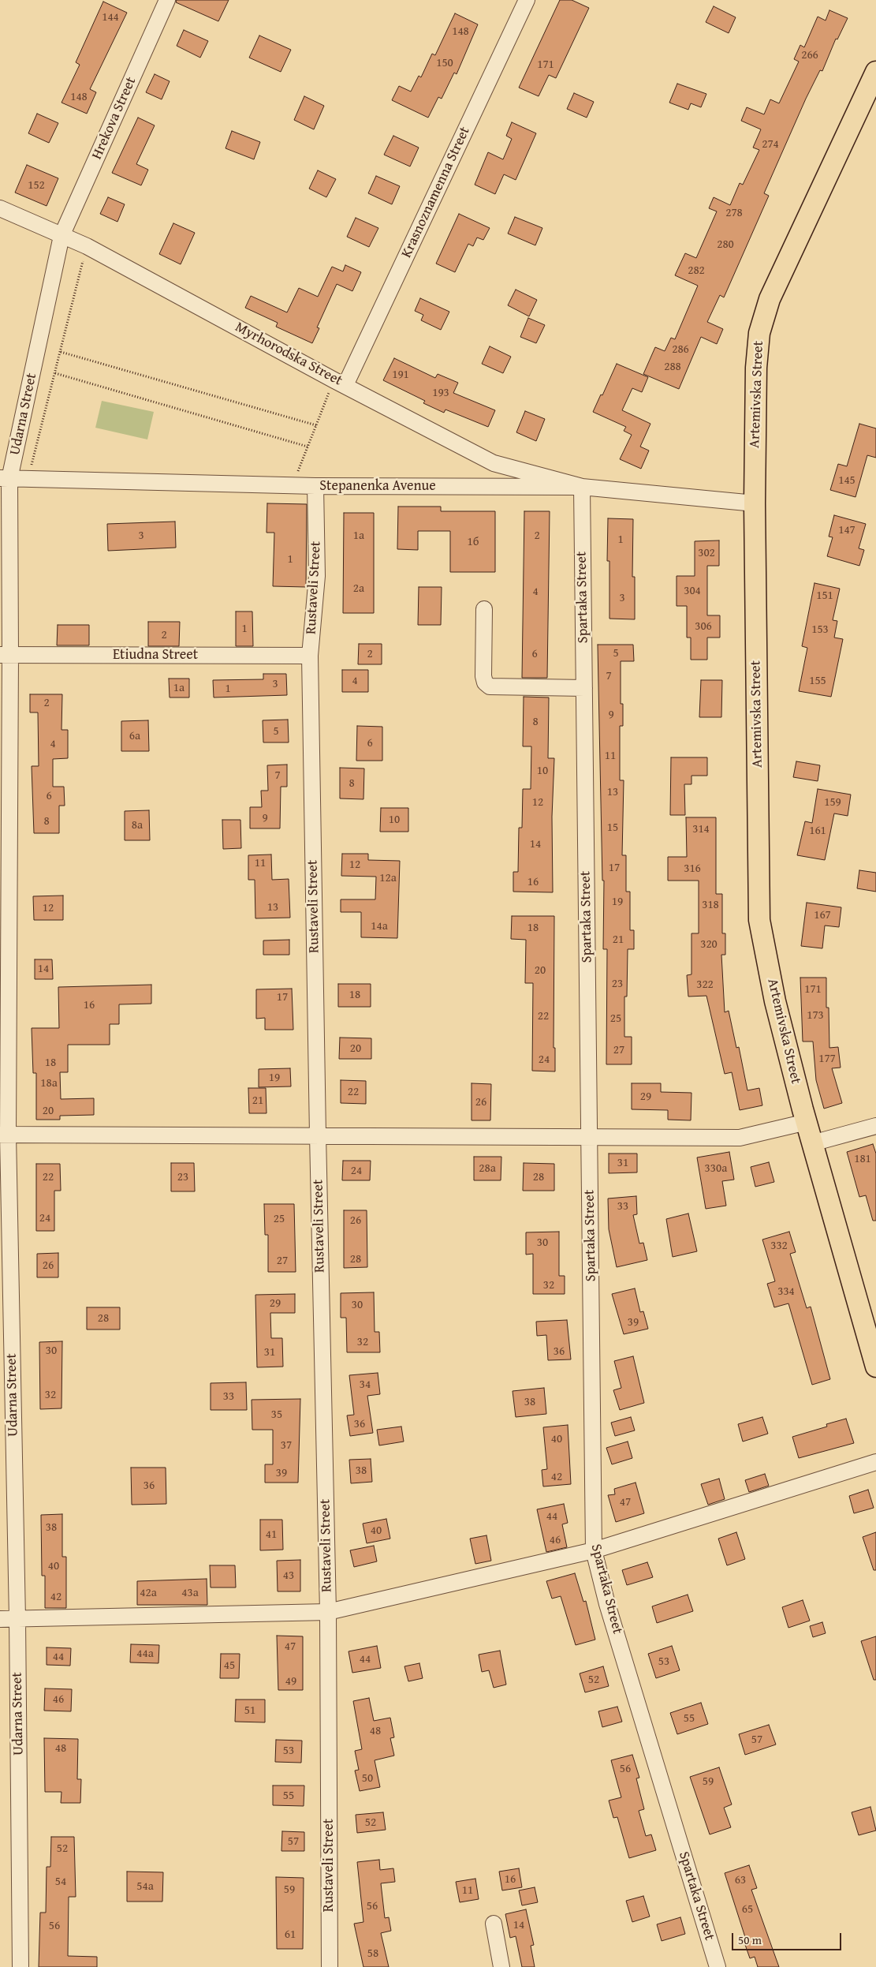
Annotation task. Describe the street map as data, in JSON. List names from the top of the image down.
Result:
{
  "streets": {
    "main road": ["Artemivska Street"],
    "street": [
      "Hrekova Street",
      "Krasnoznamenna Street",
      "Myrhorodska Street",
      "Udarna Street",
      "Stepanenka Avenue",
      "Rustaveli Street",
      "Spartaka Street",
      "Etiudna Street"
    ]
  },
  "crossings": [
    ["Hrekova Street", "Myrhorodska Street"],
    ["Hrekova Street", "Udarna Street"],
    ["Krasnoznamenna Street", "Myrhorodska Street"],
    ["Myrhorodska Street", "Udarna Street"],
    ["Myrhorodska Street", "Stepanenka Avenue"],
    ["Myrhorodska Street", "Spartaka Street"],
    ["Artemivska Street", "Stepanenka Avenue"],
    ["Udarna Street", "Stepanenka Avenue"],
    ["Udarna Street", "Etiudna Street"],
    ["Stepanenka Avenue", "Rustaveli Street"],
    ["Stepanenka Avenue", "Spartaka Street"],
    ["Rustaveli Street", "Etiudna Street"]
  ],
  "house_numbers": [
    "144",
    "148",
    "266",
    "150",
    "171",
    "148",
    "274",
    "152",
    "278",
    "280",
    "282",
    "286",
    "288",
    "191",
    "193",
    "145",
    "147",
    "3",
    "1а",
    "2",
    "1",
    "1б",
    "302",
    "1",
    "2а",
    "304",
    "4",
    "151",
    "3",
    "306",
    "1",
    "153",
    "2",
    "5",
    "2",
    "6",
    "7",
    "4",
    "155",
    "3",
    "1а",
    "1",
    "2",
    "9",
    "8",
    "5",
    "6а",
    "6",
    "4",
    "11",
    "10",
    "7",
    "8",
    "13",
    "6",
    "12",
    "159",
    "9",
    "10",
    "8",
    "8а",
    "15",
    "314",
    "161",
    "14",
    "11",
    "12",
    "17",
    "316",
    "12а",
    "16",
    "19",
    "318",
    "13",
    "12",
    "167",
    "14а",
    "18",
    "21",
    "320",
    "14",
    "20",
    "23",
    "322",
    "171",
    "18",
    "17",
    "16",
    "173",
    "22",
    "25",
    "20",
    "27",
    "177",
    "24",
    "18",
    "19",
    "18а",
    "22",
    "29",
    "21",
    "26",
    "20",
    "181",
    "31",
    "28а",
    "330а",
    "24",
    "22",
    "23",
    "28",
    "33",
    "24",
    "25",
    "26",
    "30",
    "332",
    "28",
    "27",
    "26",
    "32",
    "334",
    "29",
    "30",
    "28",
    "39",
    "32",
    "30",
    "36",
    "31",
    "34",
    "32",
    "33",
    "38",
    "35",
    "36",
    "40",
    "37",
    "38",
    "39",
    "42",
    "36",
    "47",
    "44",
    "38",
    "40",
    "41",
    "46",
    "40",
    "43",
    "42а",
    "43а",
    "42",
    "47",
    "44а",
    "44",
    "44",
    "53",
    "45",
    "52",
    "49",
    "46",
    "51",
    "55",
    "48",
    "57",
    "48",
    "53",
    "56",
    "50",
    "59",
    "55",
    "52",
    "57",
    "52",
    "16",
    "63",
    "54",
    "54а",
    "59",
    "11",
    "56",
    "65",
    "14",
    "56",
    "61",
    "58"
  ],
  "scale_bar": "50 m"
}
